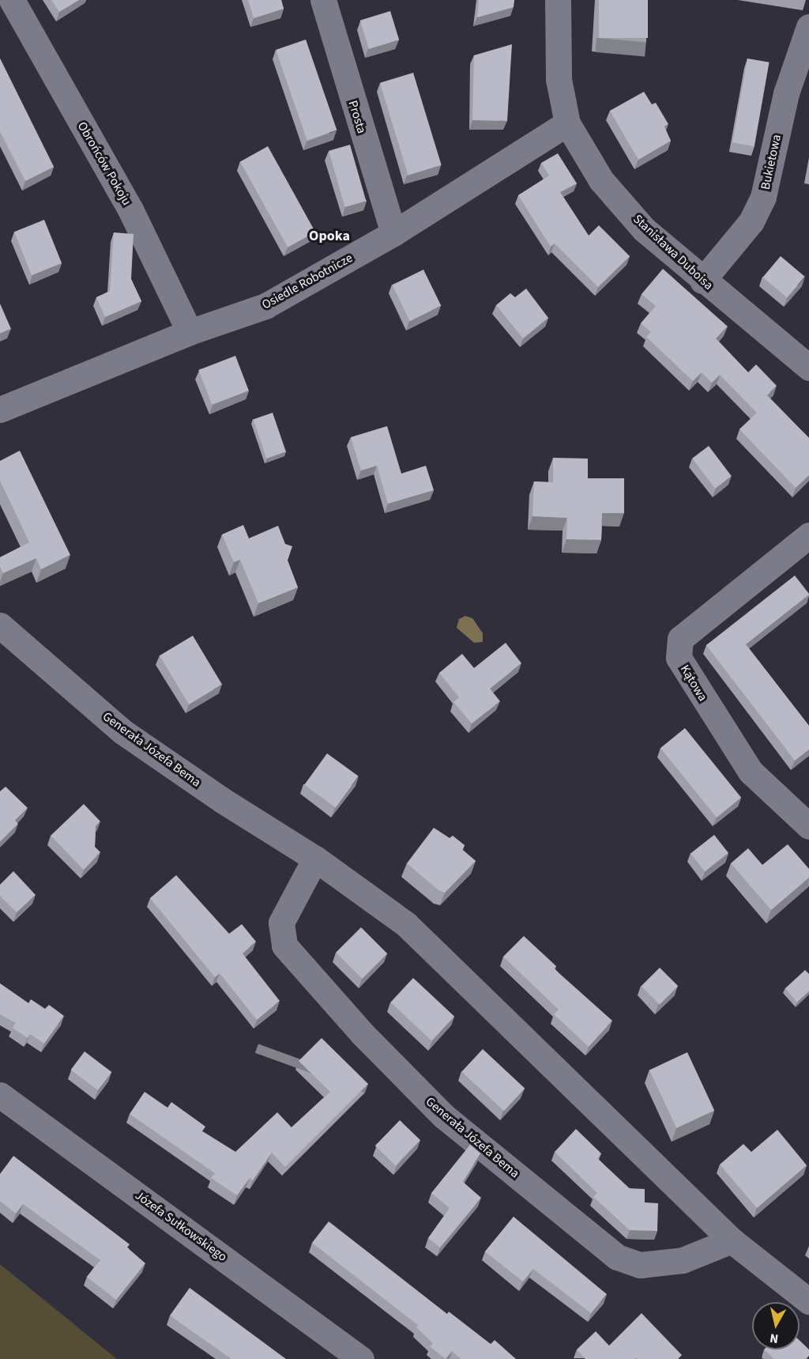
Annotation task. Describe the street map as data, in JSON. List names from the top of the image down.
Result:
{
  "streets": {
    "street": [
      "Prosta",
      "Bukietowa",
      "Obrońców Pokoju",
      "Stanisława Duboisa",
      "Osiedle Robotnicze",
      "Kątowa",
      "Generała Józefa Bema",
      "Józefa Sułkowskiego"
    ]
  },
  "crossings": [
    ["Prosta", "Osiedle Robotnicze"],
    ["Bukietowa", "Stanisława Duboisa"],
    ["Obrońców Pokoju", "Osiedle Robotnicze"],
    ["Stanisława Duboisa", "Osiedle Robotnicze"]
  ],
  "districts": ["Opoka"],
  "north": "bottom"
}
